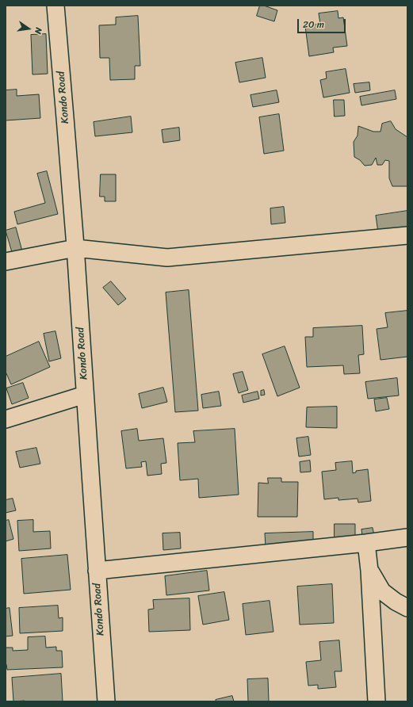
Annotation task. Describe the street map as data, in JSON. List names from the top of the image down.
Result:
{
  "streets": {
    "street": ["Kondo Road"]
  },
  "scale_bar": "20 m",
  "north": "right"
}
